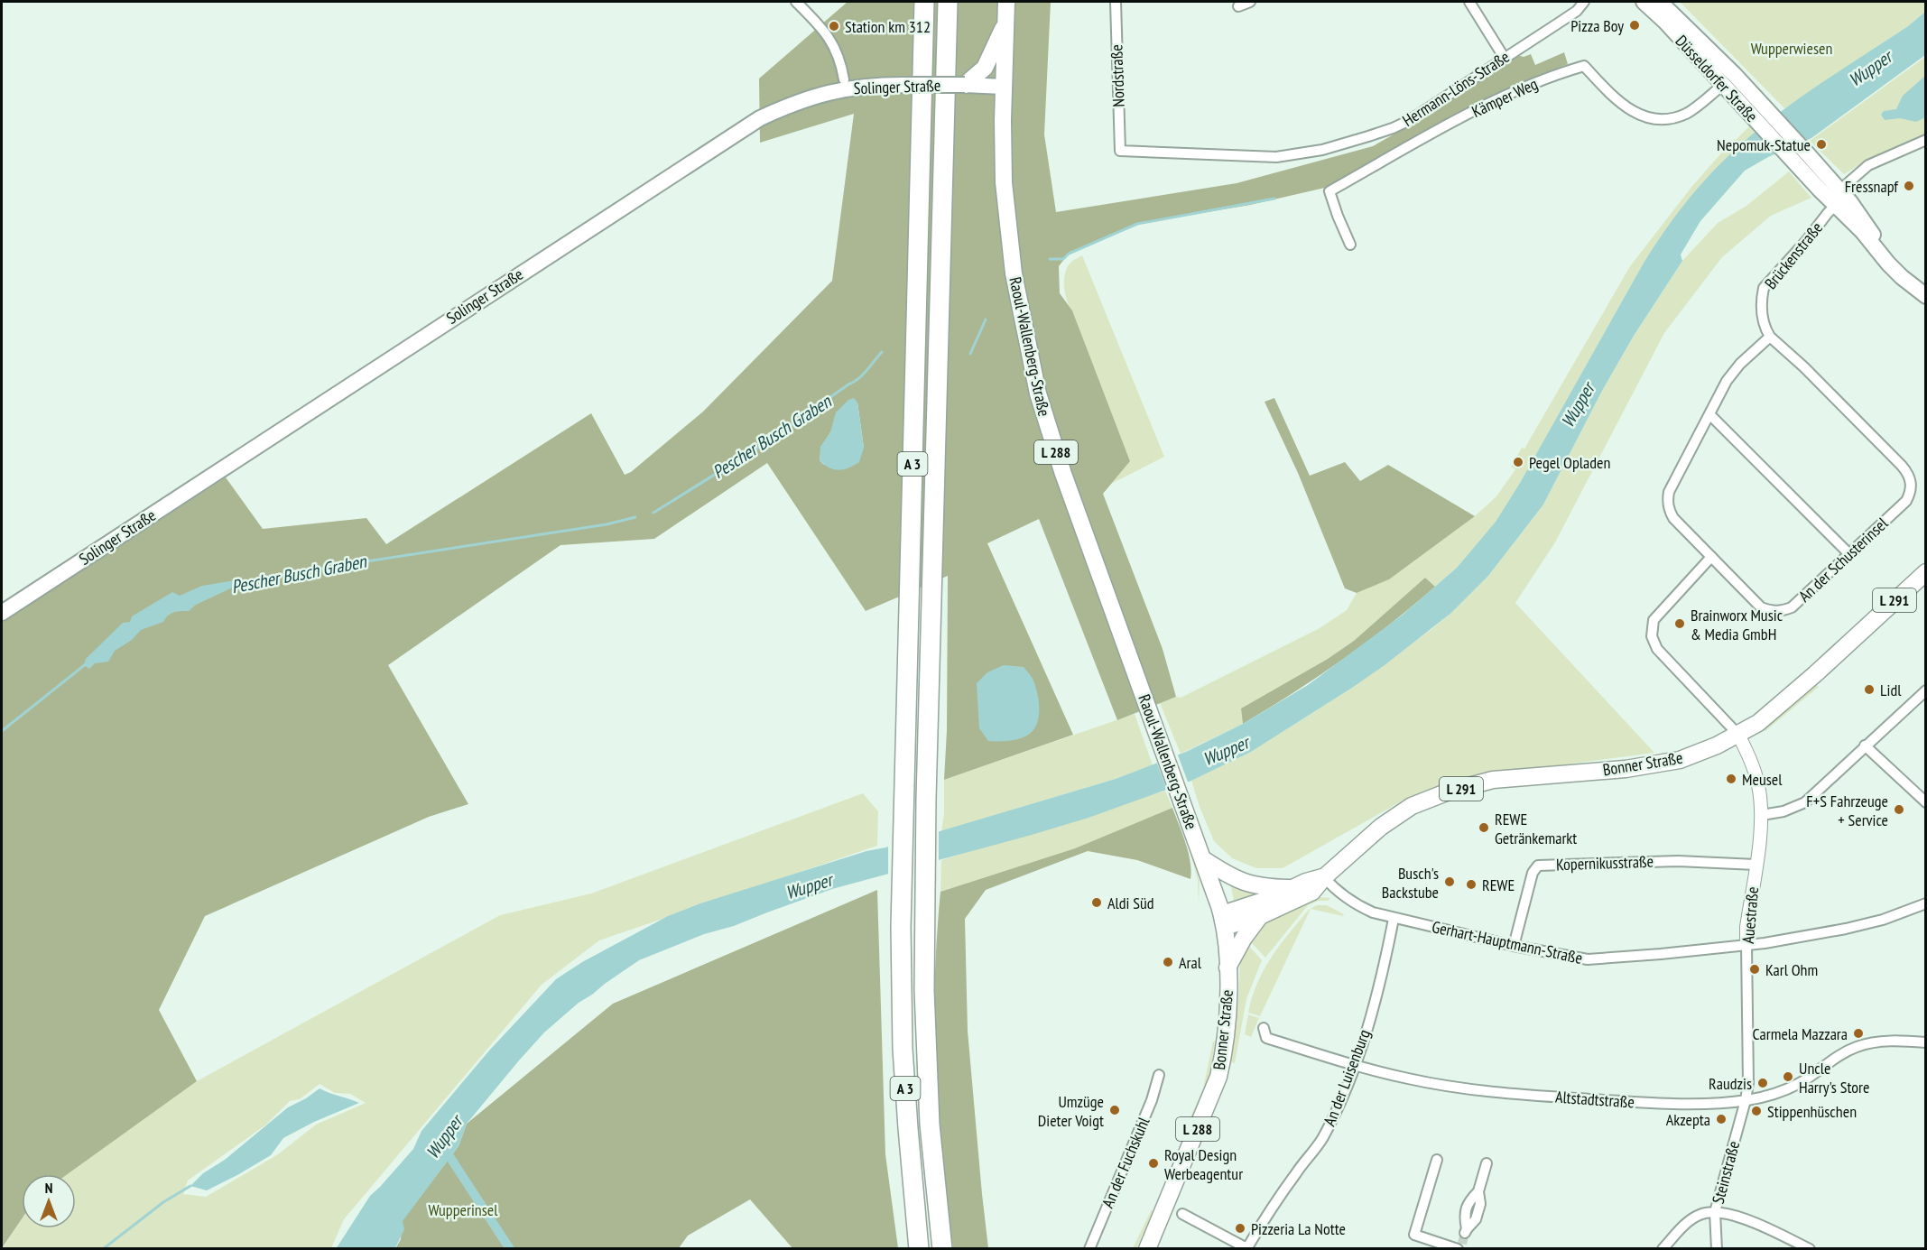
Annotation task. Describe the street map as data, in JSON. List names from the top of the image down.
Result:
{
  "streets": {
    "highway": ["A 3"],
    "main road": [
      "Düsseldorfer Straße",
      "Solinger Straße",
      "Raoul-Wallenberg-Straße",
      "L 288",
      "L 291",
      "Bonner Straße"
    ],
    "street": [
      "Nordstraße",
      "Hermann-Löns-Straße",
      "Kämper Weg",
      "Brückenstraße",
      "An der Schusterinsel",
      "Kopernikusstraße",
      "Auestraße",
      "Gerhart-Hauptmann-Straße",
      "An der Luisenburg",
      "Altstadtstraße",
      "An der Fuchskuhl",
      "Steinstraße"
    ]
  },
  "crossings": [
    ["Nordstraße", "Hermann-Löns-Straße"],
    ["Düsseldorfer Straße", "Kämper Weg"],
    ["Düsseldorfer Straße", "Brückenstraße"],
    ["Solinger Straße", "Raoul-Wallenberg-Straße"],
    ["Brückenstraße", "An der Schusterinsel"],
    ["Raoul-Wallenberg-Straße", "Bonner Straße"],
    ["Bonner Straße", "Auestraße"],
    ["Bonner Straße", "Gerhart-Hauptmann-Straße"],
    ["Kopernikusstraße", "Auestraße"],
    ["Kopernikusstraße", "Gerhart-Hauptmann-Straße"],
    ["Auestraße", "Gerhart-Hauptmann-Straße"],
    ["Auestraße", "Altstadtstraße"],
    ["Auestraße", "Steinstraße"],
    ["Gerhart-Hauptmann-Straße", "An der Luisenburg"],
    ["An der Luisenburg", "Altstadtstraße"],
    ["Altstadtstraße", "Steinstraße"]
  ],
  "water": ["Wupper", "Pescher Busch Graben"],
  "parks": ["Wupperwiesen", "Wupperinsel"],
  "places": [
    "Pizza Boy",
    "Station km 312",
    "Nepomuk-Statue",
    "Fressnapf",
    "Pegel Opladen",
    "Brainworx Music & Media GmbH",
    "Lidl",
    "Meusel",
    "F+S Fahrzeuge + Service",
    "REWE Getränkemarkt",
    "Busch's Backstube",
    "REWE",
    "Aldi Süd",
    "Aral",
    "Karl Ohm",
    "Carmela Mazzara",
    "Uncle Harry's Store",
    "Raudzis",
    "Umzüge Dieter Voigt",
    "Stippenhüschen",
    "Akzepta",
    "Royal Design Werbeagentur",
    "Pizzeria La Notte"
  ],
  "north": "top"
}
